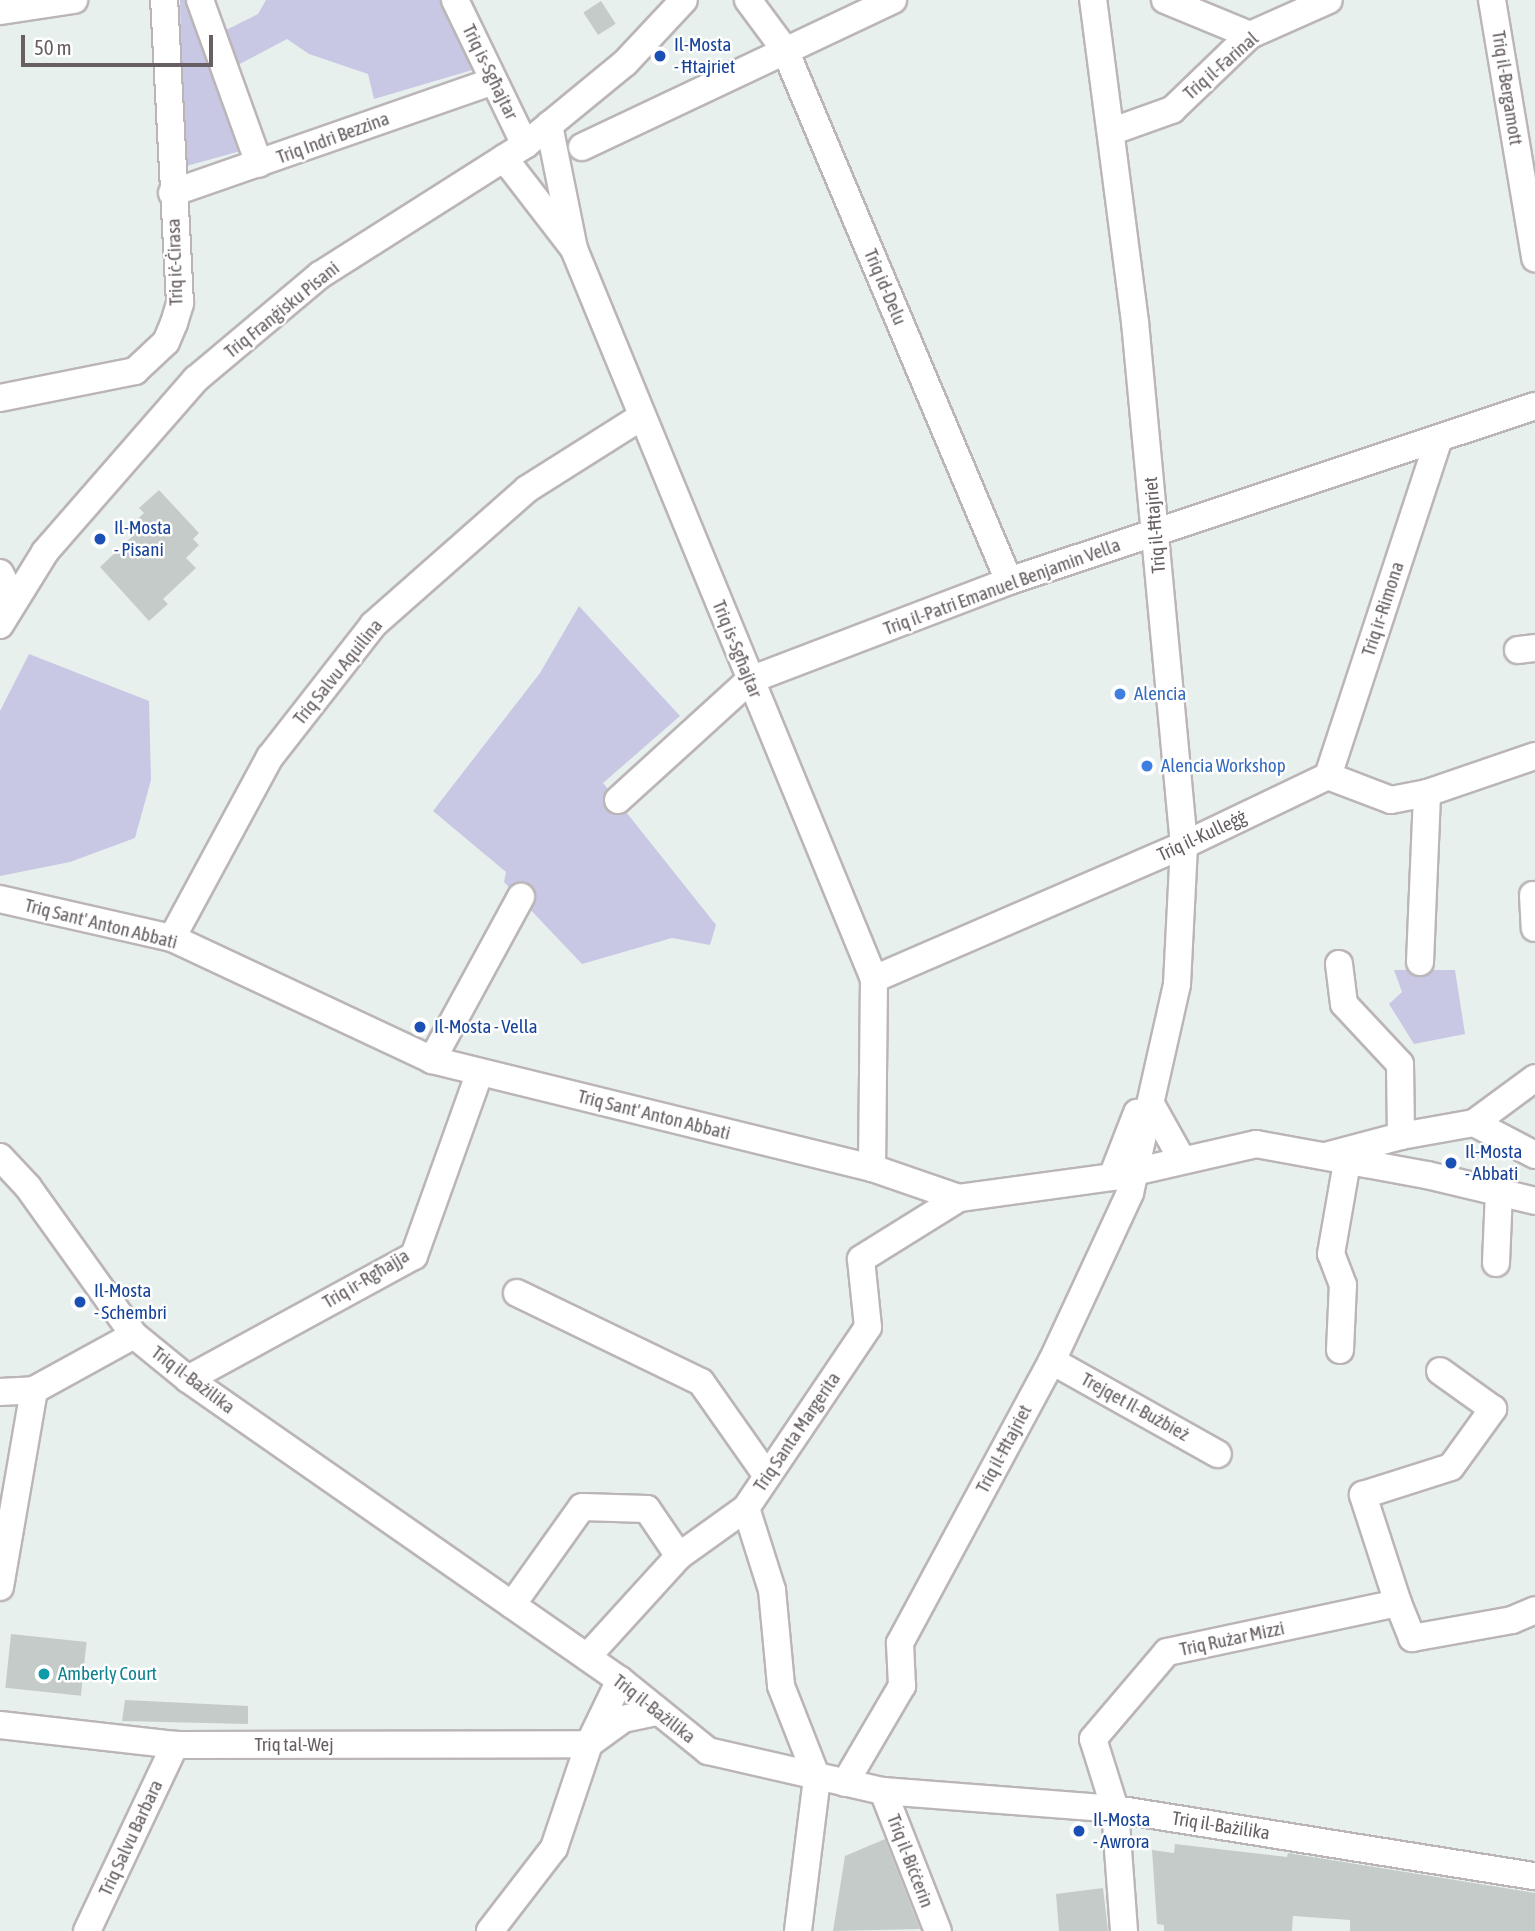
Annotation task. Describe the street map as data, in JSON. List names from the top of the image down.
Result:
{
  "streets": {
    "street": [
      "Triq il-Farinal",
      "Triq is-Sgħajtar",
      "Triq il-Bergamott",
      "Triq Indrì Bezzina",
      "Triq iċ-Ċirasa",
      "Triq id-Delu",
      "Triq Franġisku Pisani",
      "Triq il-Ħtajriet",
      "Triq il-Patri Emanuel Benjamin Vella",
      "Triq ir-Rimona",
      "Triq Salvu Aquilina",
      "Triq il-Kulleġġ",
      "Triq Sant' Anton Abbati",
      "Triq ir-Rgħajja",
      "Triq il-Bażilika",
      "Trejqet Il-Bużbież",
      "Triq Santa Margerita",
      "Triq Rużar Mizzi",
      "Triq tal-Wej",
      "Triq Salvu Barbara",
      "Triq il-Biċċerin"
    ]
  },
  "crossings": [
    ["Triq il-Farinal", "Triq il-Ħtajriet"],
    ["Triq is-Sgħajtar", "Triq Indrì Bezzina"],
    ["Triq is-Sgħajtar", "Triq Franġisku Pisani"],
    ["Triq is-Sgħajtar", "Triq il-Patri Emanuel Benjamin Vella"],
    ["Triq is-Sgħajtar", "Triq Salvu Aquilina"],
    ["Triq is-Sgħajtar", "Triq il-Kulleġġ"],
    ["Triq is-Sgħajtar", "Triq Sant' Anton Abbati"],
    ["Triq Indrì Bezzina", "Triq iċ-Ċirasa"],
    ["Triq id-Delu", "Triq il-Patri Emanuel Benjamin Vella"],
    ["Triq il-Ħtajriet", "Triq il-Patri Emanuel Benjamin Vella"],
    ["Triq il-Ħtajriet", "Triq il-Kulleġġ"],
    ["Triq il-Ħtajriet", "Triq Sant' Anton Abbati"],
    ["Triq il-Ħtajriet", "Triq il-Bażilika"],
    ["Triq il-Ħtajriet", "Trejqet Il-Bużbież"],
    ["Triq il-Patri Emanuel Benjamin Vella", "Triq ir-Rimona"],
    ["Triq ir-Rimona", "Triq il-Kulleġġ"],
    ["Triq Salvu Aquilina", "Triq Sant' Anton Abbati"],
    ["Triq Sant' Anton Abbati", "Triq ir-Rgħajja"],
    ["Triq Sant' Anton Abbati", "Triq Santa Margerita"],
    ["Triq ir-Rgħajja", "Triq il-Bażilika"],
    ["Triq il-Bażilika", "Triq Santa Margerita"],
    ["Triq il-Bażilika", "Triq Rużar Mizzi"],
    ["Triq il-Bażilika", "Triq il-Biċċerin"],
    ["Triq tal-Wej", "Triq Salvu Barbara"]
  ],
  "places": [
    "Il-Mosta - Ħtajriet",
    "Il-Mosta - Pisani",
    "Alencia",
    "Alencia Workshop",
    "Il-Mosta - Vella",
    "Il-Mosta - Abbati",
    "Il-Mosta - Schembri",
    "Amberly Court",
    "Il-Mosta - Awrora"
  ],
  "scale_bar": "50 m"
}
